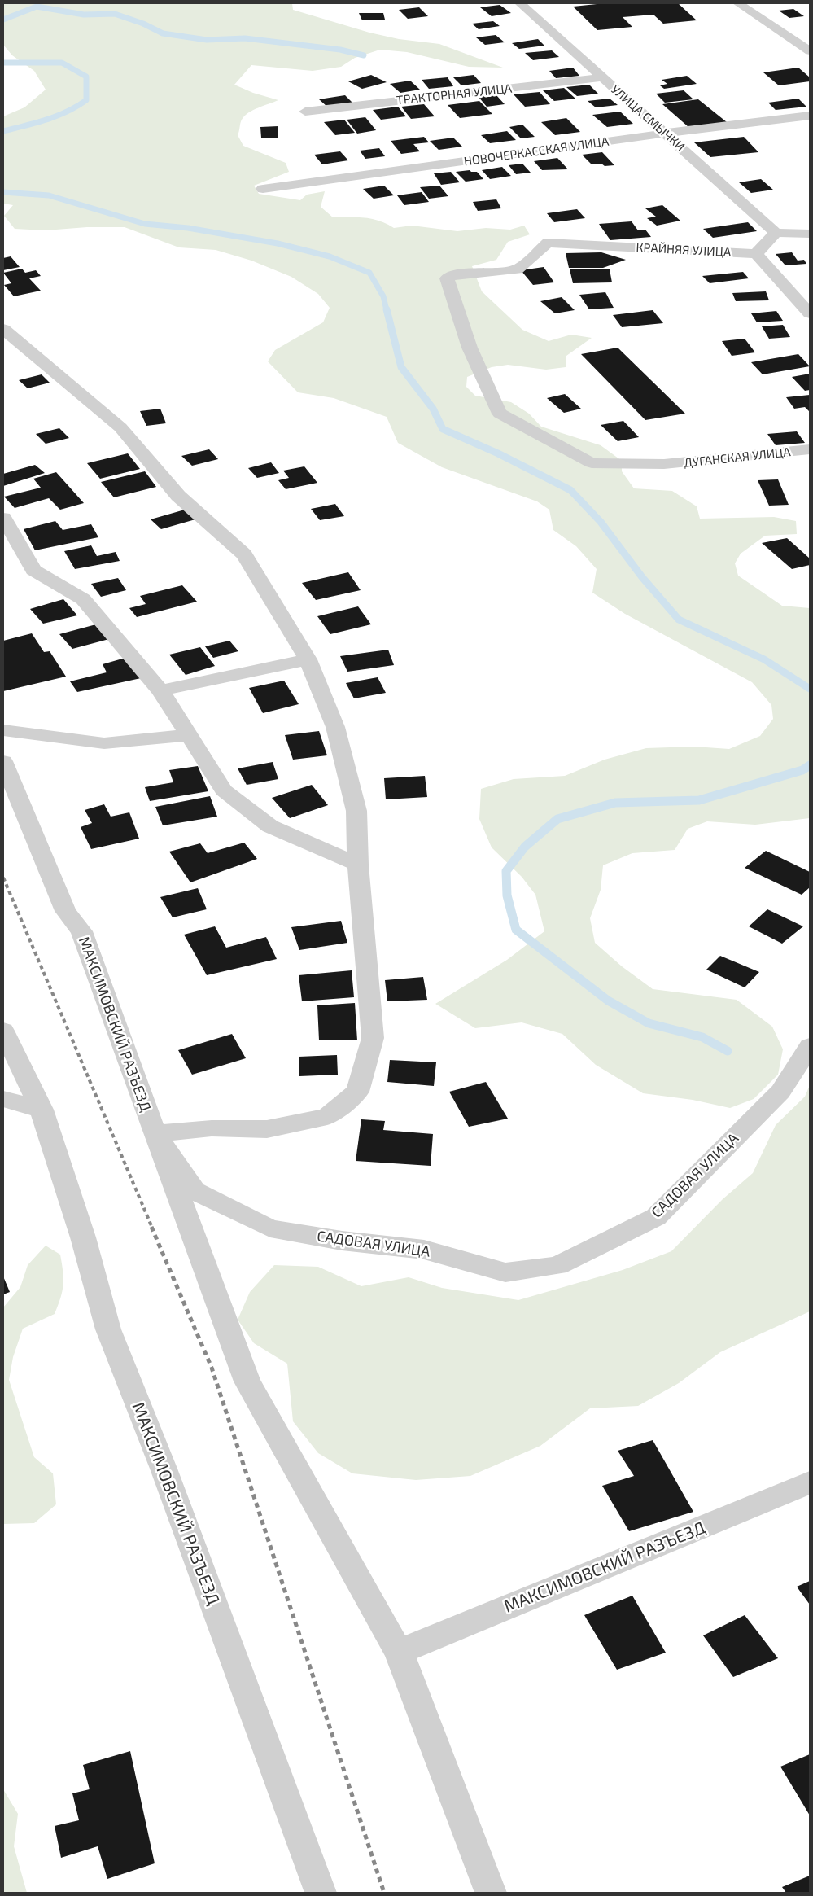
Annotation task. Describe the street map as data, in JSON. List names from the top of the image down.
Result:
{
  "streets": {
    "street": [
      "ТРАКТОРНАЯ УЛИЦА",
      "УЛИЦА СМЫЧКИ",
      "НОВОЧЕРКАССКАЯ УЛИЦА",
      "КРАЙНЯЯ УЛИЦА",
      "ДУГАНСКАЯ УЛИЦА",
      "МАКСИМОВСКИЙ РАЗЪЕЗД",
      "САДОВАЯ УЛИЦА"
    ]
  },
  "crossings": [
    ["ТРАКТОРНАЯ УЛИЦА", "УЛИЦА СМЫЧКИ"],
    ["УЛИЦА СМЫЧКИ", "НОВОЧЕРКАССКАЯ УЛИЦА"],
    ["КРАЙНЯЯ УЛИЦА", "ДУГАНСКАЯ УЛИЦА"],
    ["МАКСИМОВСКИЙ РАЗЪЕЗД", "САДОВАЯ УЛИЦА"]
  ]
}
